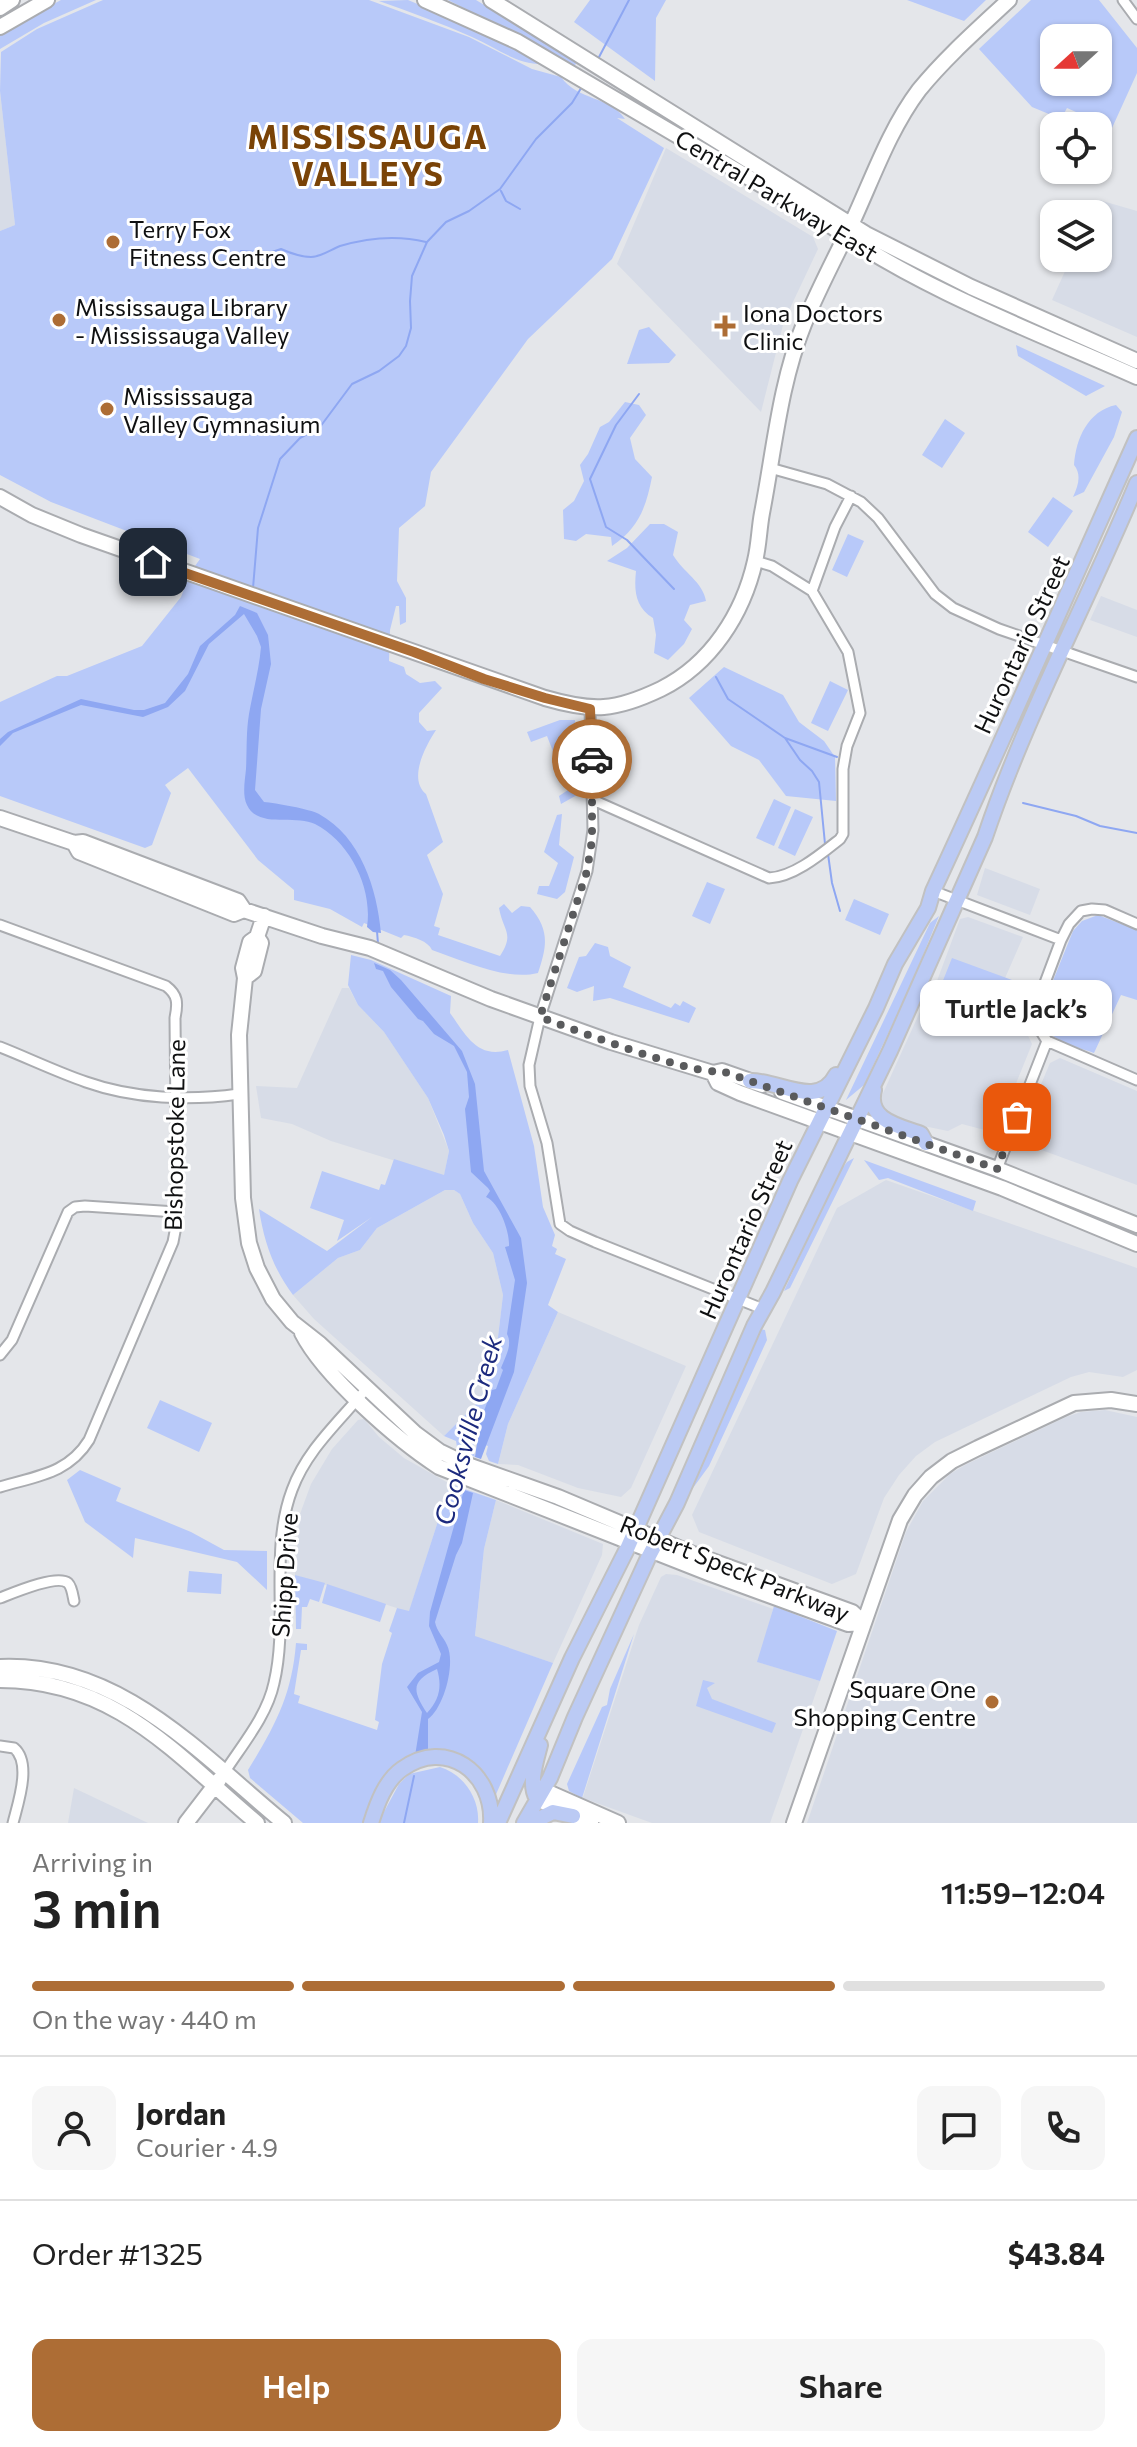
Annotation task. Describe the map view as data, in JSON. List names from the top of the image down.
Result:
{
  "streets": {
    "main road": ["Hurontario Street"],
    "street": [
      "Central Parkway East",
      "Bishopstoke Lane",
      "Robert Speck Parkway",
      "Shipp Drive"
    ]
  },
  "crossings": [
    ["Hurontario Street", "Robert Speck Parkway"],
    ["Robert Speck Parkway", "Shipp Drive"]
  ],
  "districts": ["MISSISSAUGA VALLEYS"],
  "water": ["Cooksville Creek"],
  "places": {
    "other": [
      "Terry Fox Fitness Centre",
      "Mississauga Library - Mississauga Valley",
      "Mississauga Valley Gymnasium",
      "Turtle Jack’s",
      "Square One Shopping Centre"
    ],
    "health": ["Iona Doctors Clinic"]
  },
  "north": "left",
  "page": {
    "bubble": "Turtle Jack’s",
    "heading": ["3 min", "Arriving in", "11:59–12:04"],
    "panel": [
      "Jordan",
      "Courier · 4.9",
      "Order #1325",
      "$43.84"
    ],
    "bar": "On the way · 440 m",
    "buttons": ["Help", "Share"]
  }
}
